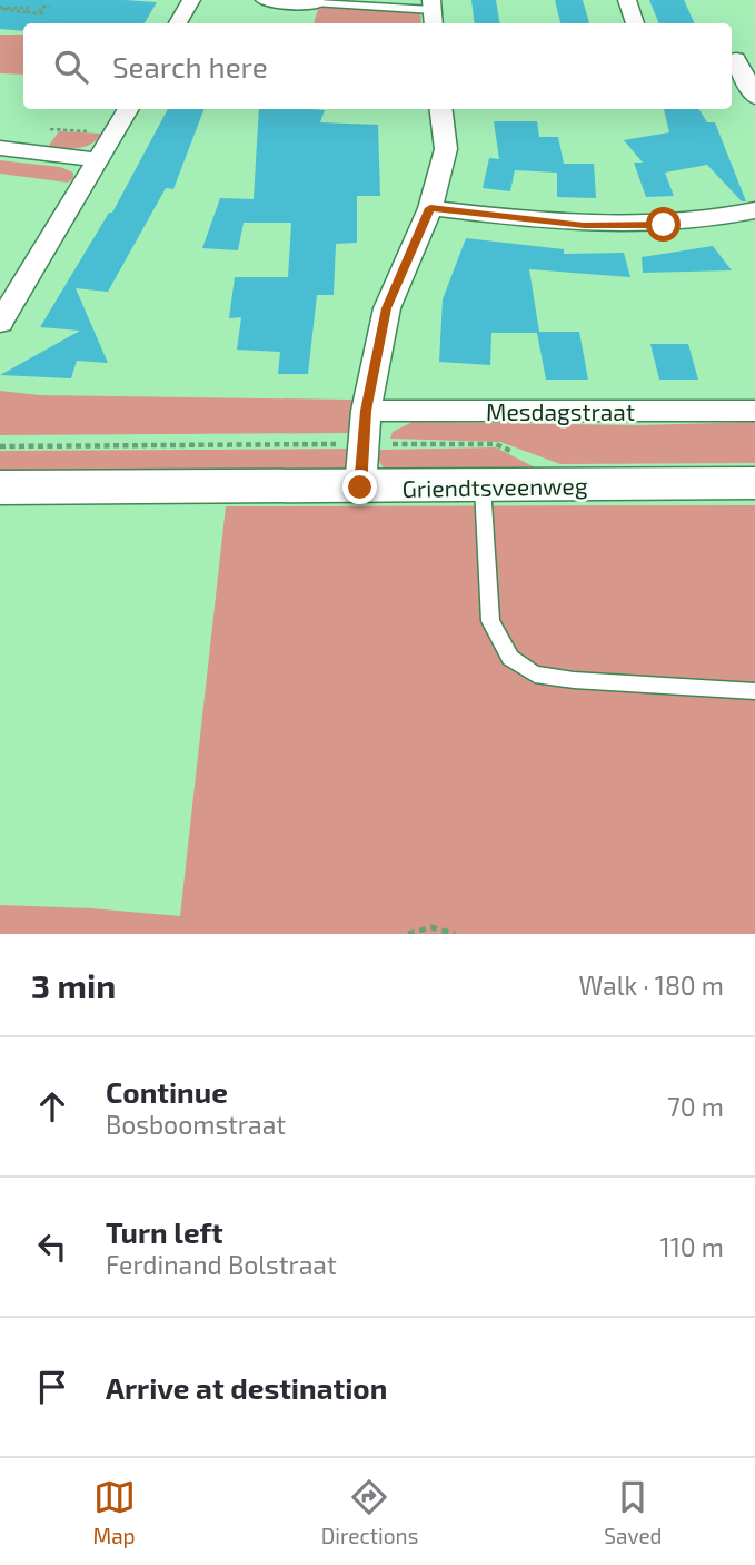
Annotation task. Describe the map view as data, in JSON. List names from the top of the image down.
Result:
{
  "streets": {
    "street": ["Mesdagstraat", "Griendtsveenweg"]
  },
  "page": {
    "search": "Search here",
    "heading": ["3 min", "Walk · 180 m"],
    "list": [
      ["Continue", "Bosboomstraat", "70 m"],
      ["Turn left", "Ferdinand Bolstraat", "110 m"],
      "Arrive at destination"
    ],
    "nav": ["Map", "Directions", "Saved"]
  }
}
